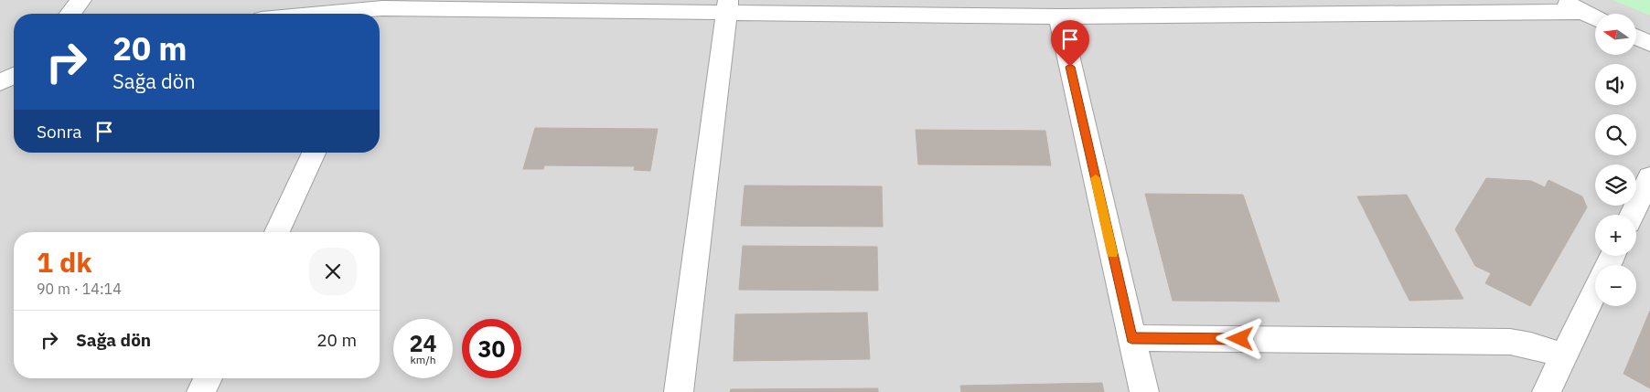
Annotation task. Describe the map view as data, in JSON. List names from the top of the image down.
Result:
{
  "north": "left",
  "page": {
    "map_buttons": ["+", "−"],
    "turn": ["20 m", "Sağa dön"],
    "then": "Sonra",
    "heading": ["1 dk", "90 m · 14:14"],
    "list": [
      {
        "name": "Sağa dön",
        "value": "20 m"
      }
    ],
    "speed": "24 km/h",
    "limit": "30"
  }
}
